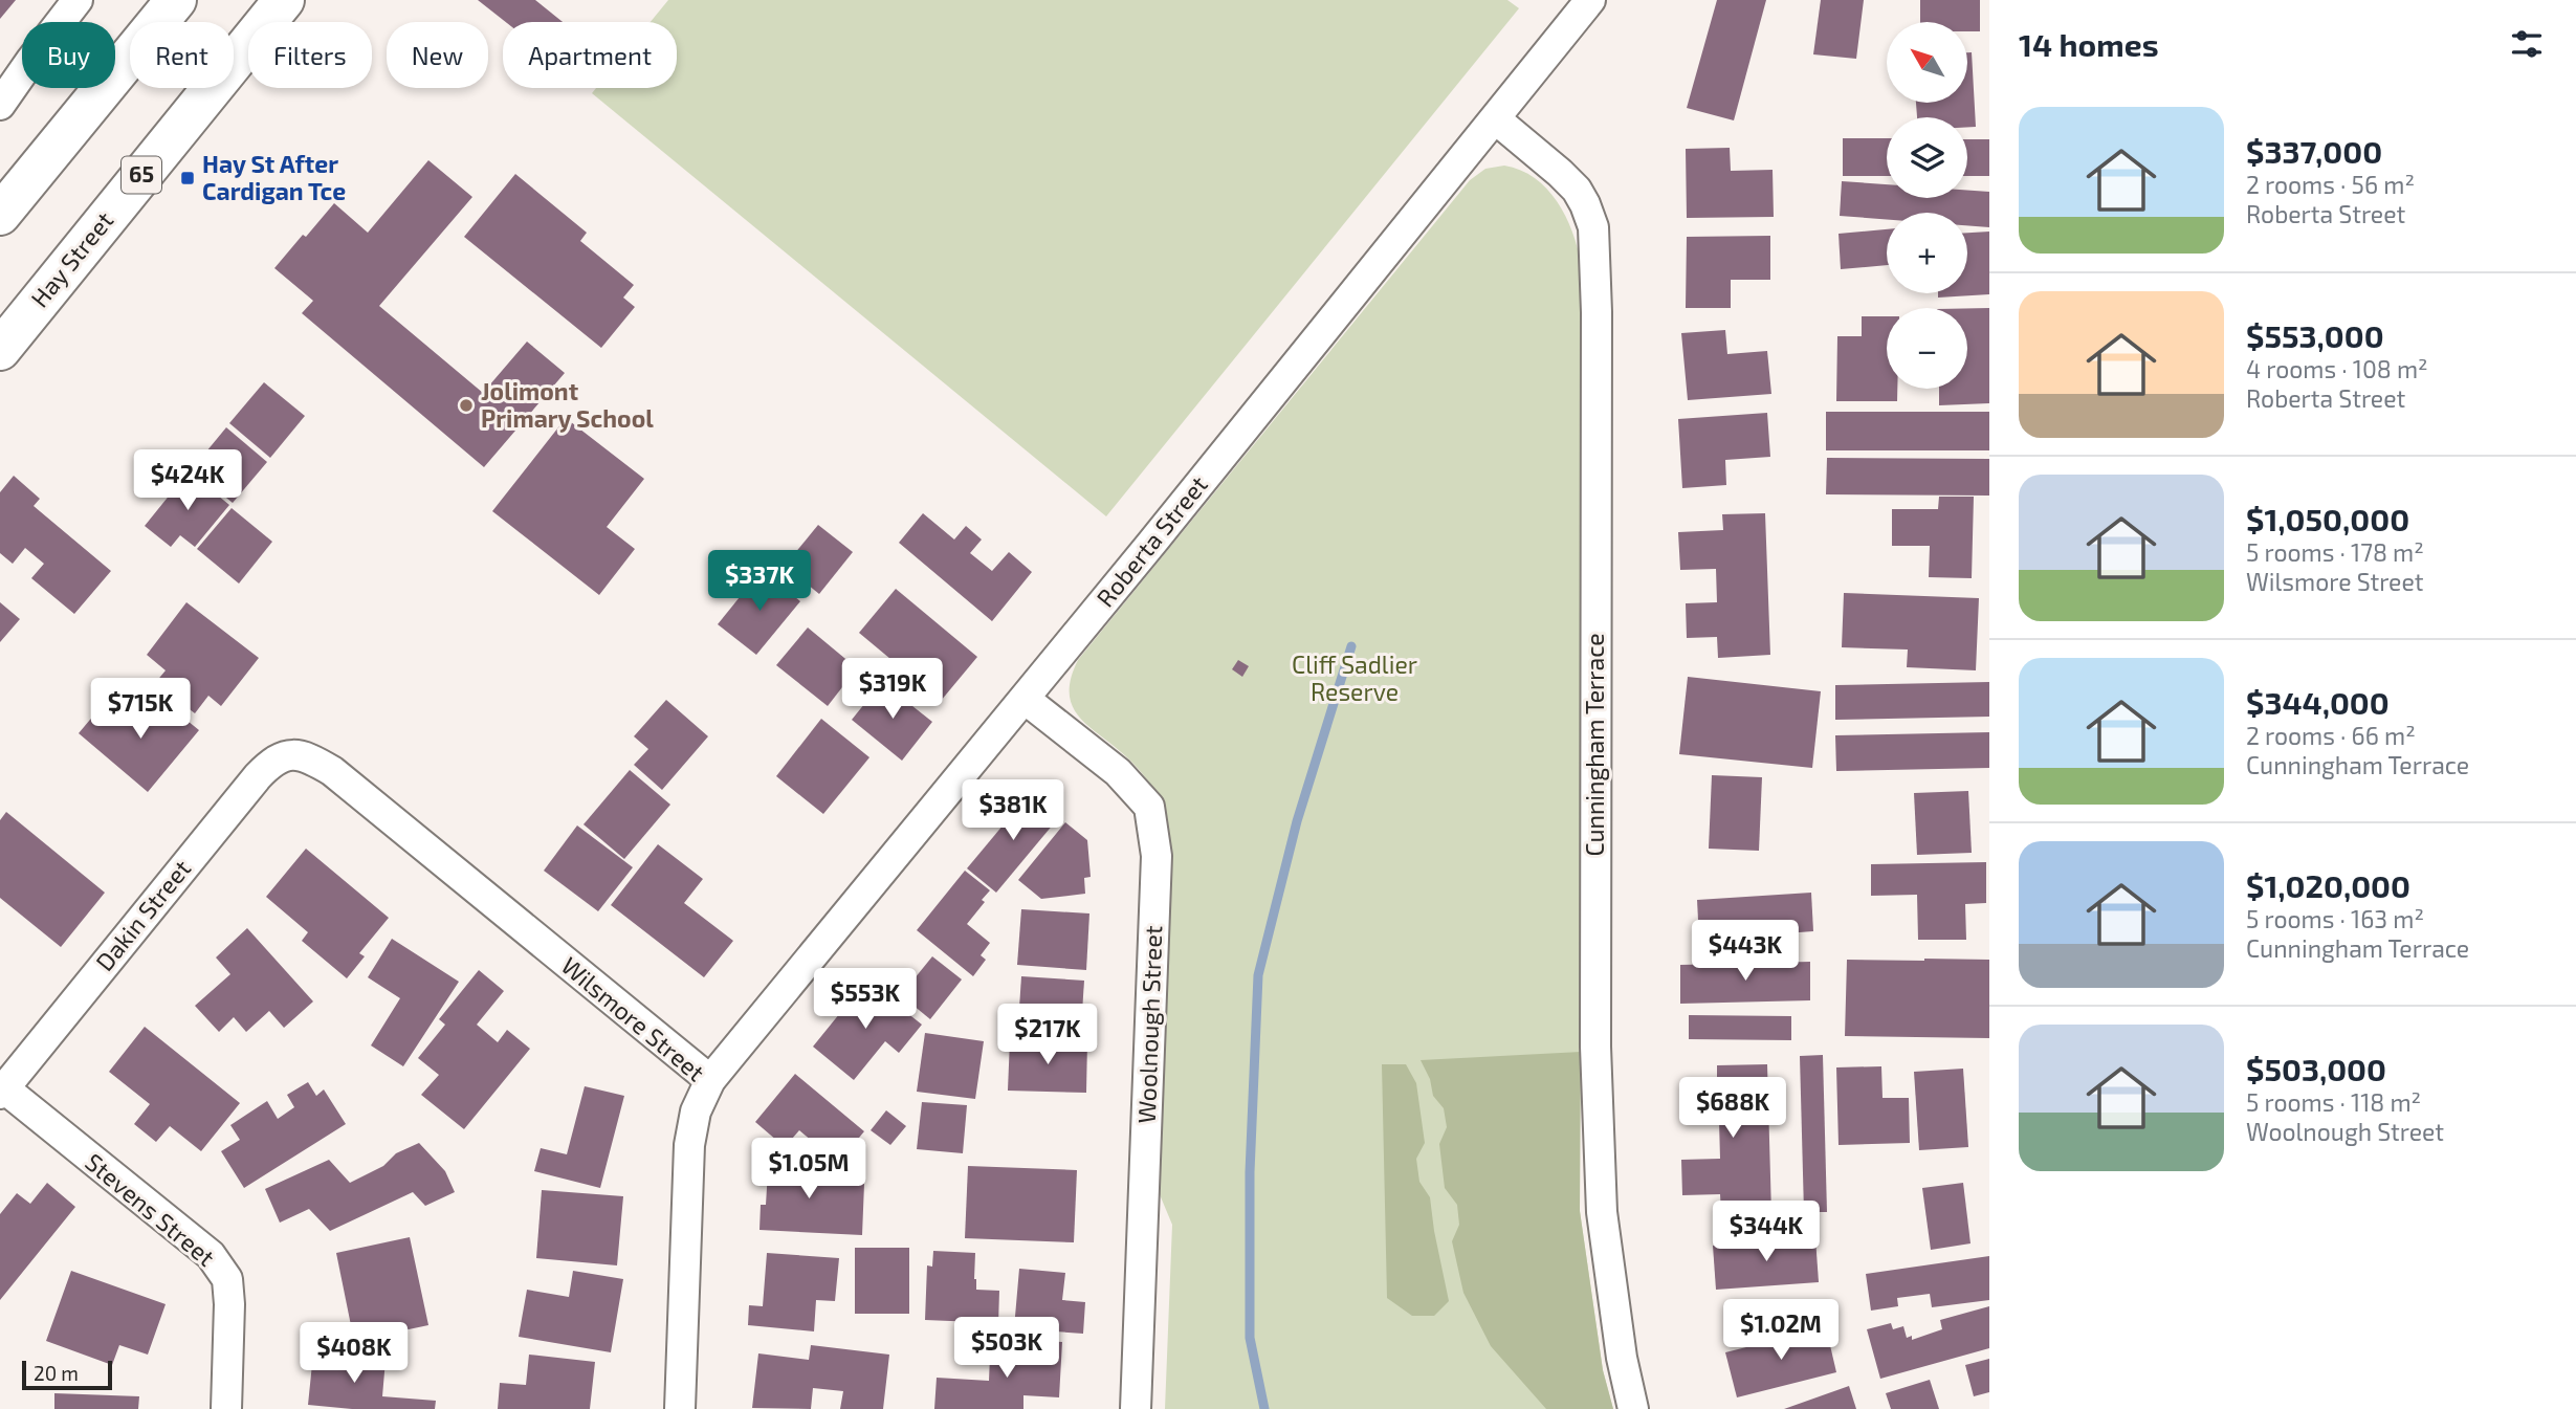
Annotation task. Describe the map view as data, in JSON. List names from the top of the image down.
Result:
{
  "streets": {
    "main road": ["65", "Hay Street"],
    "street": [
      "Roberta Street",
      "Cunningham Terrace",
      "Dakin Street",
      "Wilsmore Street",
      "Woolnough Street",
      "Stevens Street"
    ]
  },
  "crossings": [
    ["Roberta Street", "Cunningham Terrace"],
    ["Roberta Street", "Wilsmore Street"],
    ["Roberta Street", "Woolnough Street"],
    ["Dakin Street", "Wilsmore Street"],
    ["Dakin Street", "Stevens Street"]
  ],
  "parks": ["Cliff Sadlier Reserve"],
  "places": {
    "transit": ["Hay St After Cardigan Tce"],
    "other": ["Jolimont Primary School"]
  },
  "scale_bar": "20 m",
  "north": "top left",
  "page": {
    "heading": "14 homes",
    "map_buttons": ["+", "−"],
    "chip": [
      "Buy",
      "Rent",
      "Filters",
      "New",
      "Apartment"
    ],
    "list": [
      {
        "name": "$337,000",
        "note": "2 rooms · 56 m² · Roberta Street"
      },
      {
        "name": "$553,000",
        "note": "4 rooms · 108 m² · Roberta Street"
      },
      {
        "name": "$1,050,000",
        "note": "5 rooms · 178 m² · Wilsmore Street"
      },
      {
        "name": "$344,000",
        "note": "2 rooms · 66 m² · Cunningham Terrace"
      },
      {
        "name": "$1,020,000",
        "note": "5 rooms · 163 m² · Cunningham Terrace"
      },
      {
        "name": "$503,000",
        "note": "5 rooms · 118 m² · Woolnough Street"
      }
    ],
    "price": [
      "$424K",
      "$337K",
      "$319K",
      "$715K",
      "$381K",
      "$443K",
      "$553K",
      "$217K",
      "$688K",
      "$1.05M",
      "$344K",
      "$1.02M",
      "$503K",
      "$408K"
    ],
    "scale": "20 m"
  }
}
